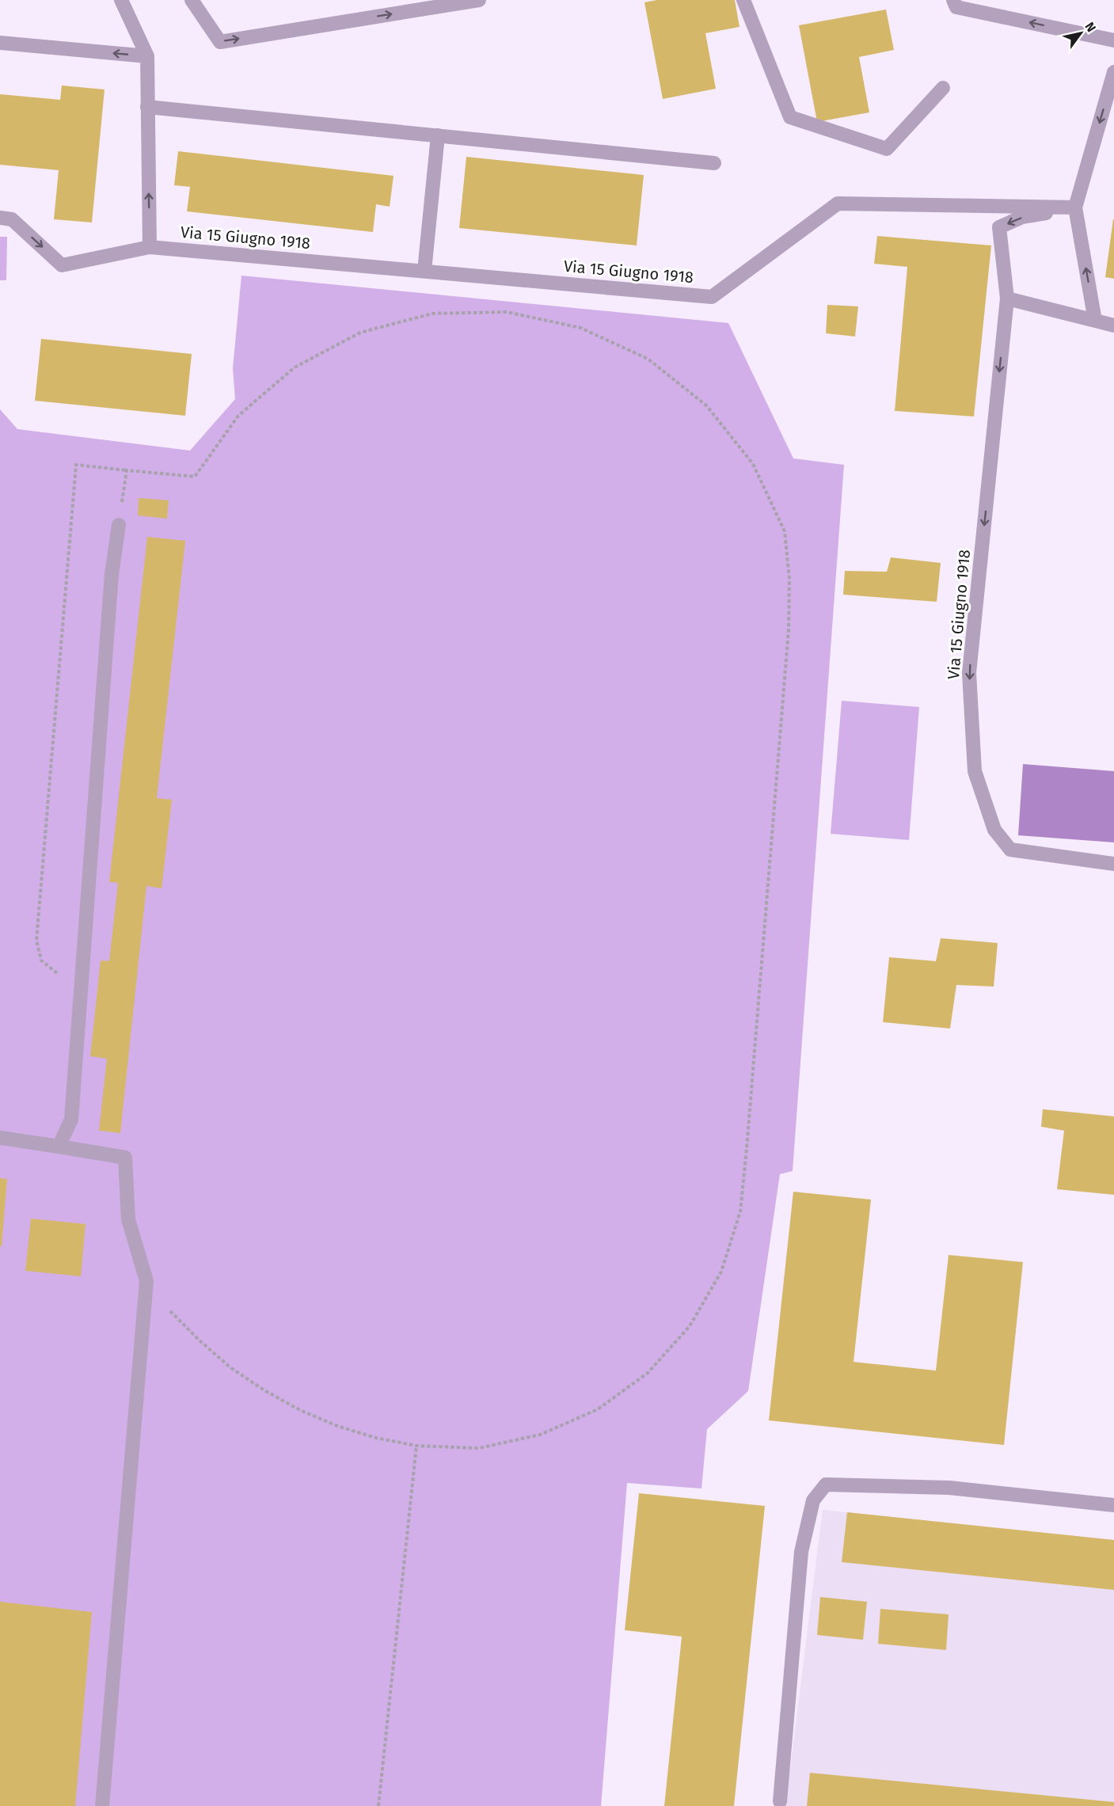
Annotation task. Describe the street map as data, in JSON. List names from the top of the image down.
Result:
{
  "streets": {
    "street": ["Via 15 Giugno 1918"]
  },
  "north": "top right"
}
